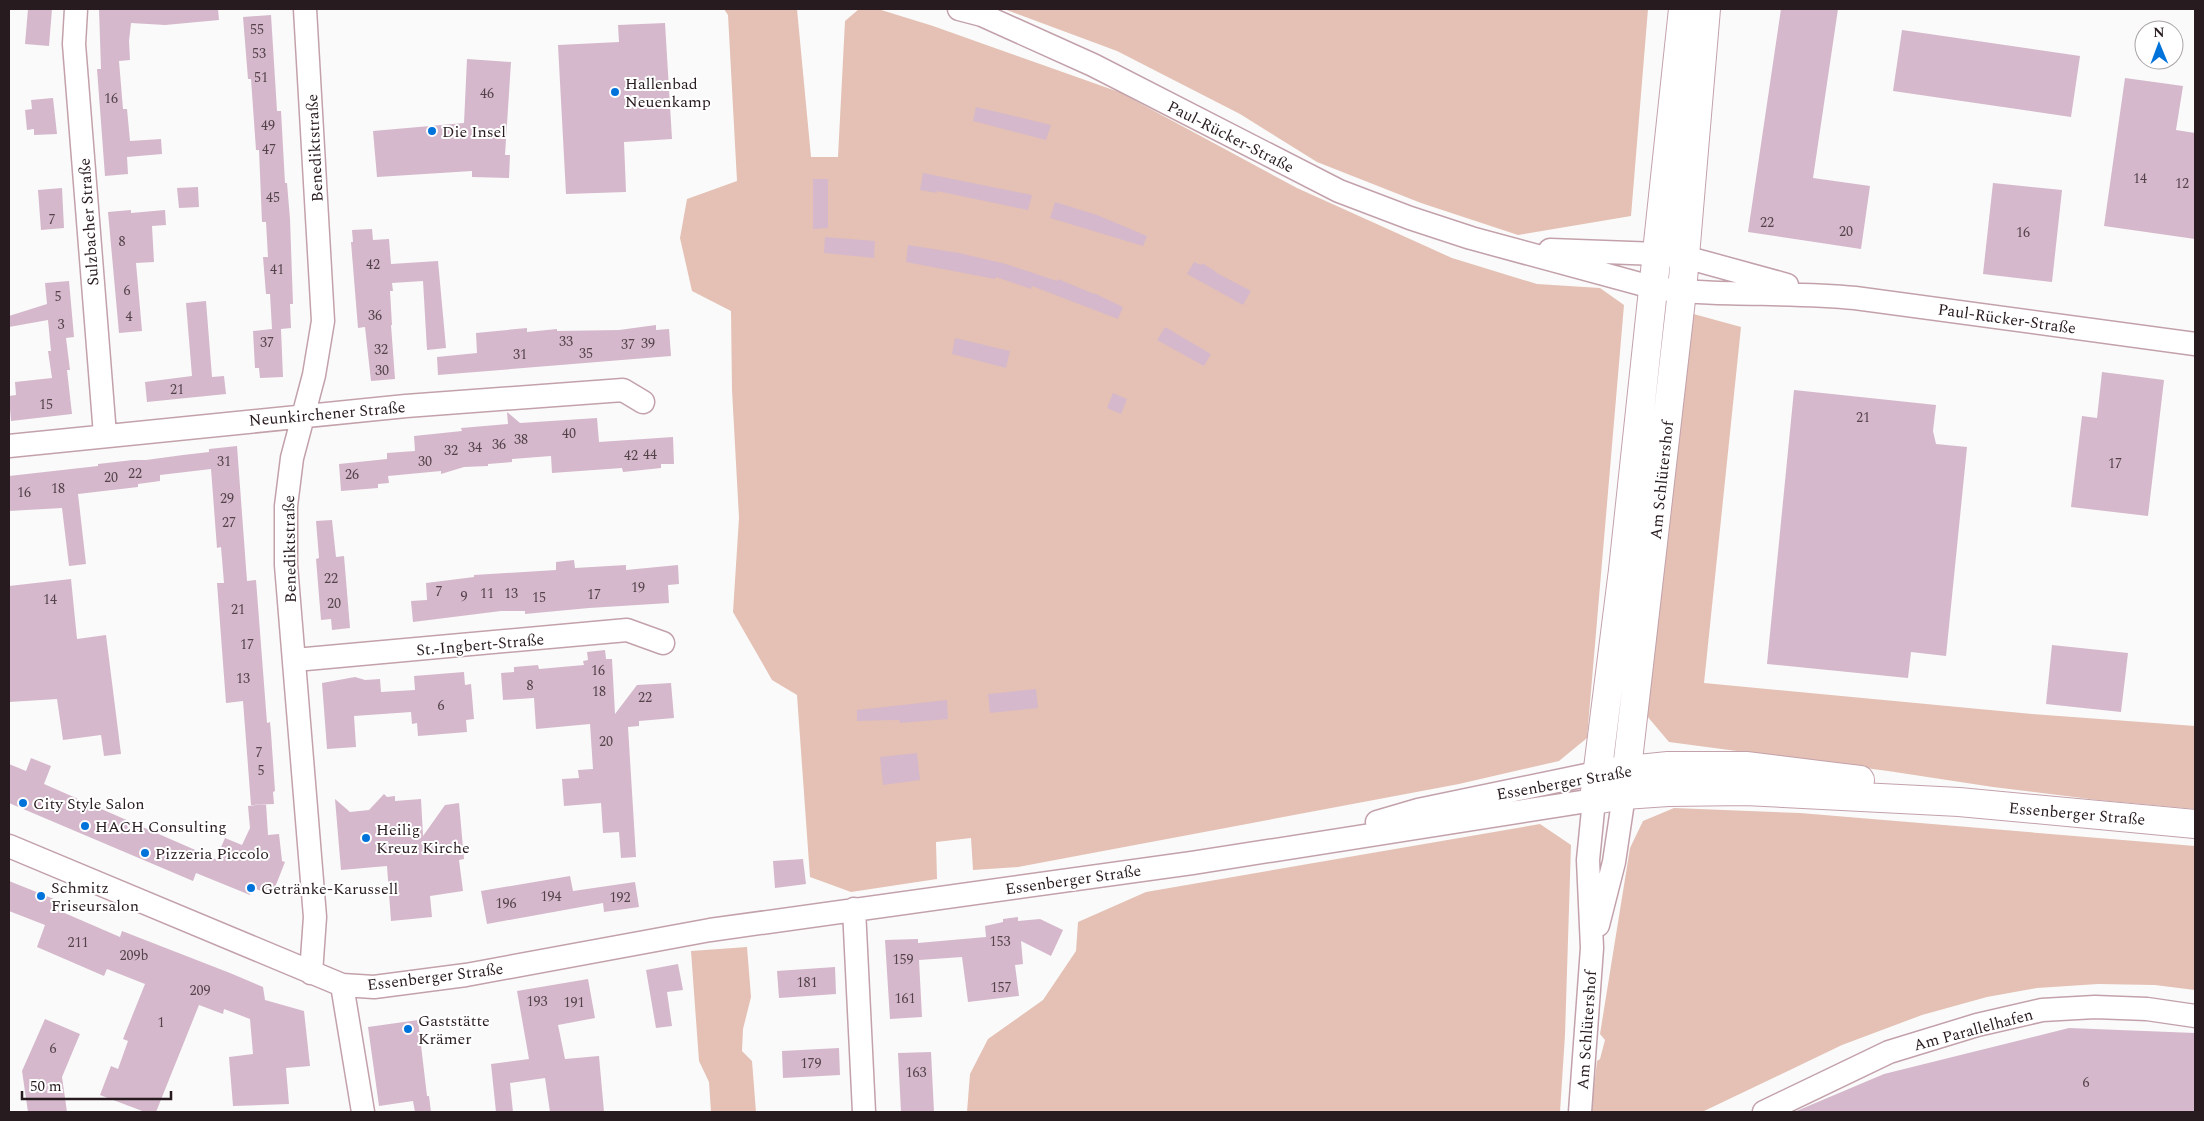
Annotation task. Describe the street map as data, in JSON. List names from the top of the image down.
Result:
{
  "streets": {
    "street": [
      "Paul-Rücker-Straße",
      "Benediktstraße",
      "Sulzbacher Straße",
      "Neunkirchener Straße",
      "Am Schlütershof",
      "St.-Ingbert-Straße",
      "Essenberger Straße",
      "Am Parallelhafen"
    ]
  },
  "crossings": [
    ["Paul-Rücker-Straße", "Am Schlütershof"],
    ["Benediktstraße", "Neunkirchener Straße"],
    ["Benediktstraße", "St.-Ingbert-Straße"],
    ["Benediktstraße", "Essenberger Straße"],
    ["Sulzbacher Straße", "Neunkirchener Straße"],
    ["Am Schlütershof", "Essenberger Straße"]
  ],
  "places": [
    "Hallenbad Neuenkamp",
    "Die Insel",
    "City Style Salon",
    "HACH Consulting",
    "Heilig Kreuz Kirche",
    "Pizzeria Piccolo",
    "Getränke-Karussell",
    "Schmitz Friseursalon",
    "Gaststätte Krämer"
  ],
  "house_numbers": [
    "55",
    "53",
    "51",
    "46",
    "16",
    "49",
    "47",
    "14",
    "12",
    "45",
    "7",
    "22",
    "20",
    "16",
    "8",
    "42",
    "41",
    "6",
    "5",
    "36",
    "4",
    "3",
    "33",
    "37",
    "39",
    "37",
    "32",
    "35",
    "31",
    "30",
    "21",
    "15",
    "21",
    "40",
    "38",
    "36",
    "34",
    "32",
    "44",
    "42",
    "31",
    "30",
    "17",
    "22",
    "26",
    "20",
    "18",
    "16",
    "29",
    "27",
    "22",
    "19",
    "7",
    "11",
    "13",
    "17",
    "9",
    "15",
    "14",
    "20",
    "21",
    "17",
    "16",
    "13",
    "8",
    "18",
    "22",
    "6",
    "20",
    "7",
    "5",
    "194",
    "192",
    "196",
    "153",
    "211",
    "209b",
    "159",
    "181",
    "157",
    "209",
    "161",
    "193",
    "191",
    "1",
    "6",
    "179",
    "163",
    "6"
  ],
  "scale_bar": "50 m",
  "north": "top"
}
